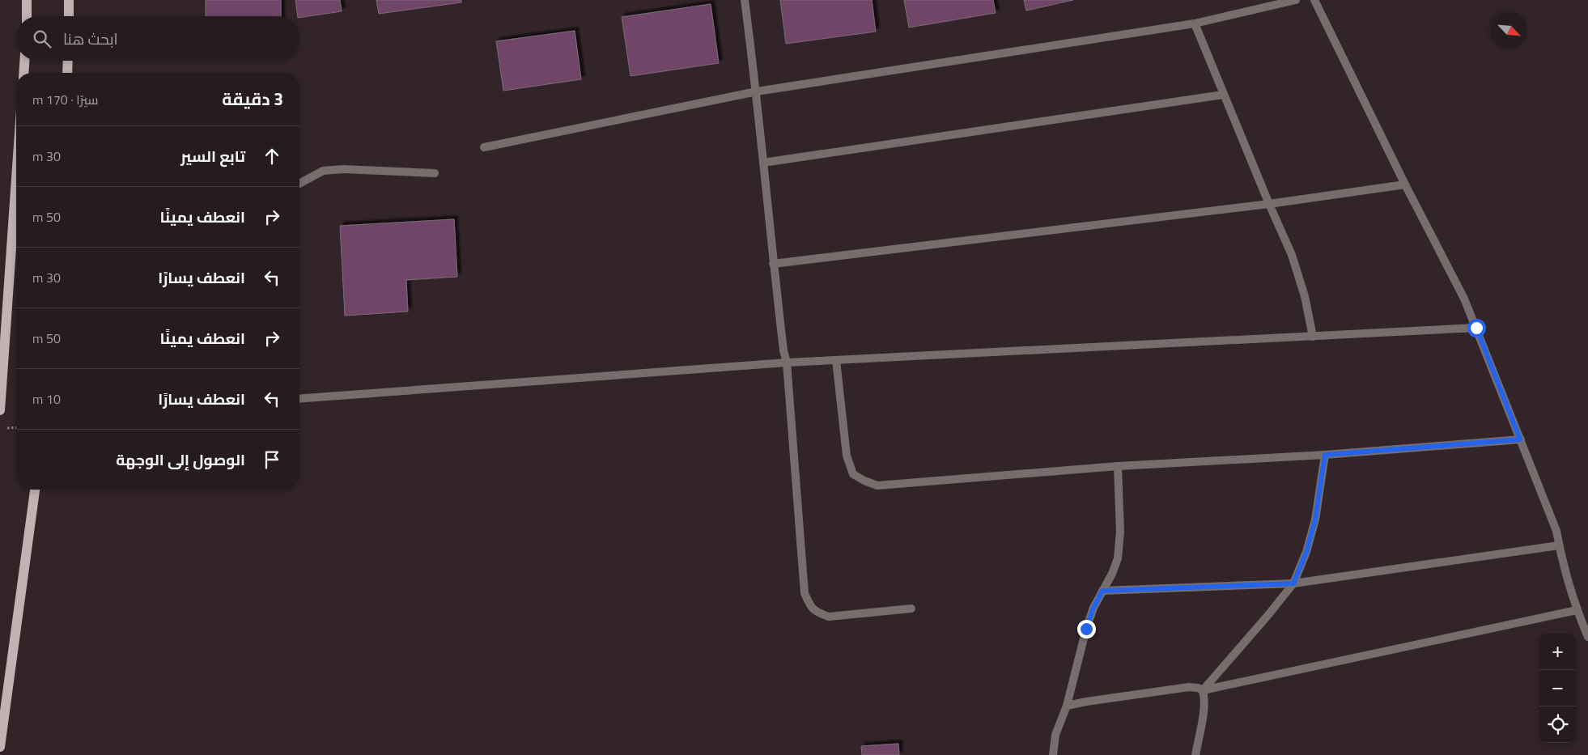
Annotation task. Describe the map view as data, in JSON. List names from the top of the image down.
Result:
{
  "north": "bottom right",
  "page": {
    "search": "ابحث هنا",
    "heading": ["3 دقيقة", "سيرًا · 170 m"],
    "list": [
      ["تابع السير", "30 m"],
      ["انعطف يمينًا", "50 m"],
      ["انعطف يسارًا", "30 m"],
      ["انعطف يمينًا", "50 m"],
      ["انعطف يسارًا", "10 m"],
      "الوصول إلى الوجهة"
    ],
    "map_buttons": ["+", "−"]
  }
}
